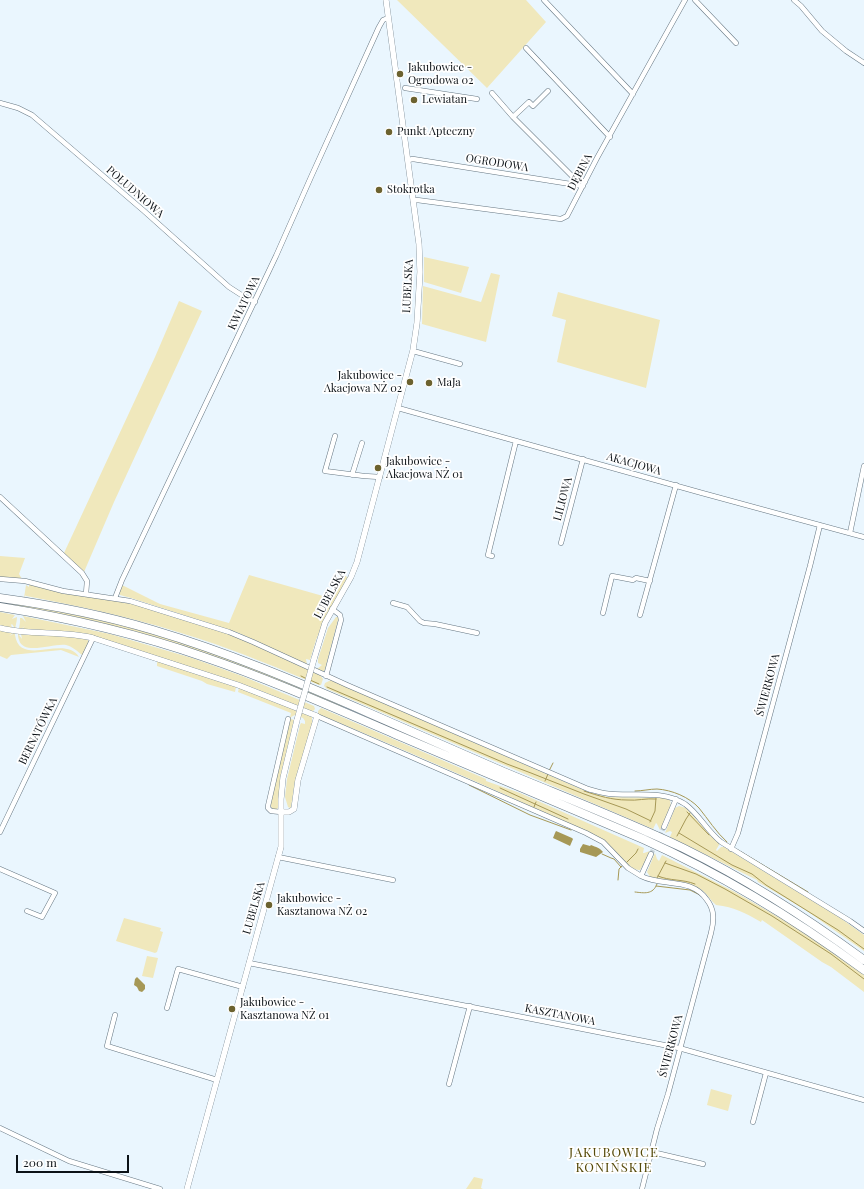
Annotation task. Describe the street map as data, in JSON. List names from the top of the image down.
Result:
{
  "streets": {
    "street": [
      "OGRODOWA",
      "DĘBINA",
      "POŁUDNIOWA",
      "LUBELSKA",
      "KWIATOWA",
      "AKACJOWA",
      "LILIOWA",
      "ŚWIERKOWA",
      "BERNATÓWKA",
      "KASZTANOWA"
    ]
  },
  "crossings": [
    ["OGRODOWA", "DĘBINA"],
    ["OGRODOWA", "LUBELSKA"],
    ["DĘBINA", "LUBELSKA"],
    ["POŁUDNIOWA", "KWIATOWA"],
    ["LUBELSKA", "KWIATOWA"],
    ["LUBELSKA", "AKACJOWA"],
    ["LUBELSKA", "KASZTANOWA"],
    ["AKACJOWA", "LILIOWA"],
    ["AKACJOWA", "ŚWIERKOWA"],
    ["ŚWIERKOWA", "KASZTANOWA"]
  ],
  "districts": ["JAKUBOWICE KONIŃSKIE"],
  "places": [
    "Jakubowice - Ogrodowa 02",
    "Lewiatan",
    "Punkt Apteczny",
    "Stokrotka",
    "Jakubowice - Akacjowa NŻ 02",
    "MaJa",
    "Jakubowice - Akacjowa NŻ 01",
    "Jakubowice - Kasztanowa NŻ 02",
    "Jakubowice - Kasztanowa NŻ 01"
  ],
  "scale_bar": "200 m"
}
